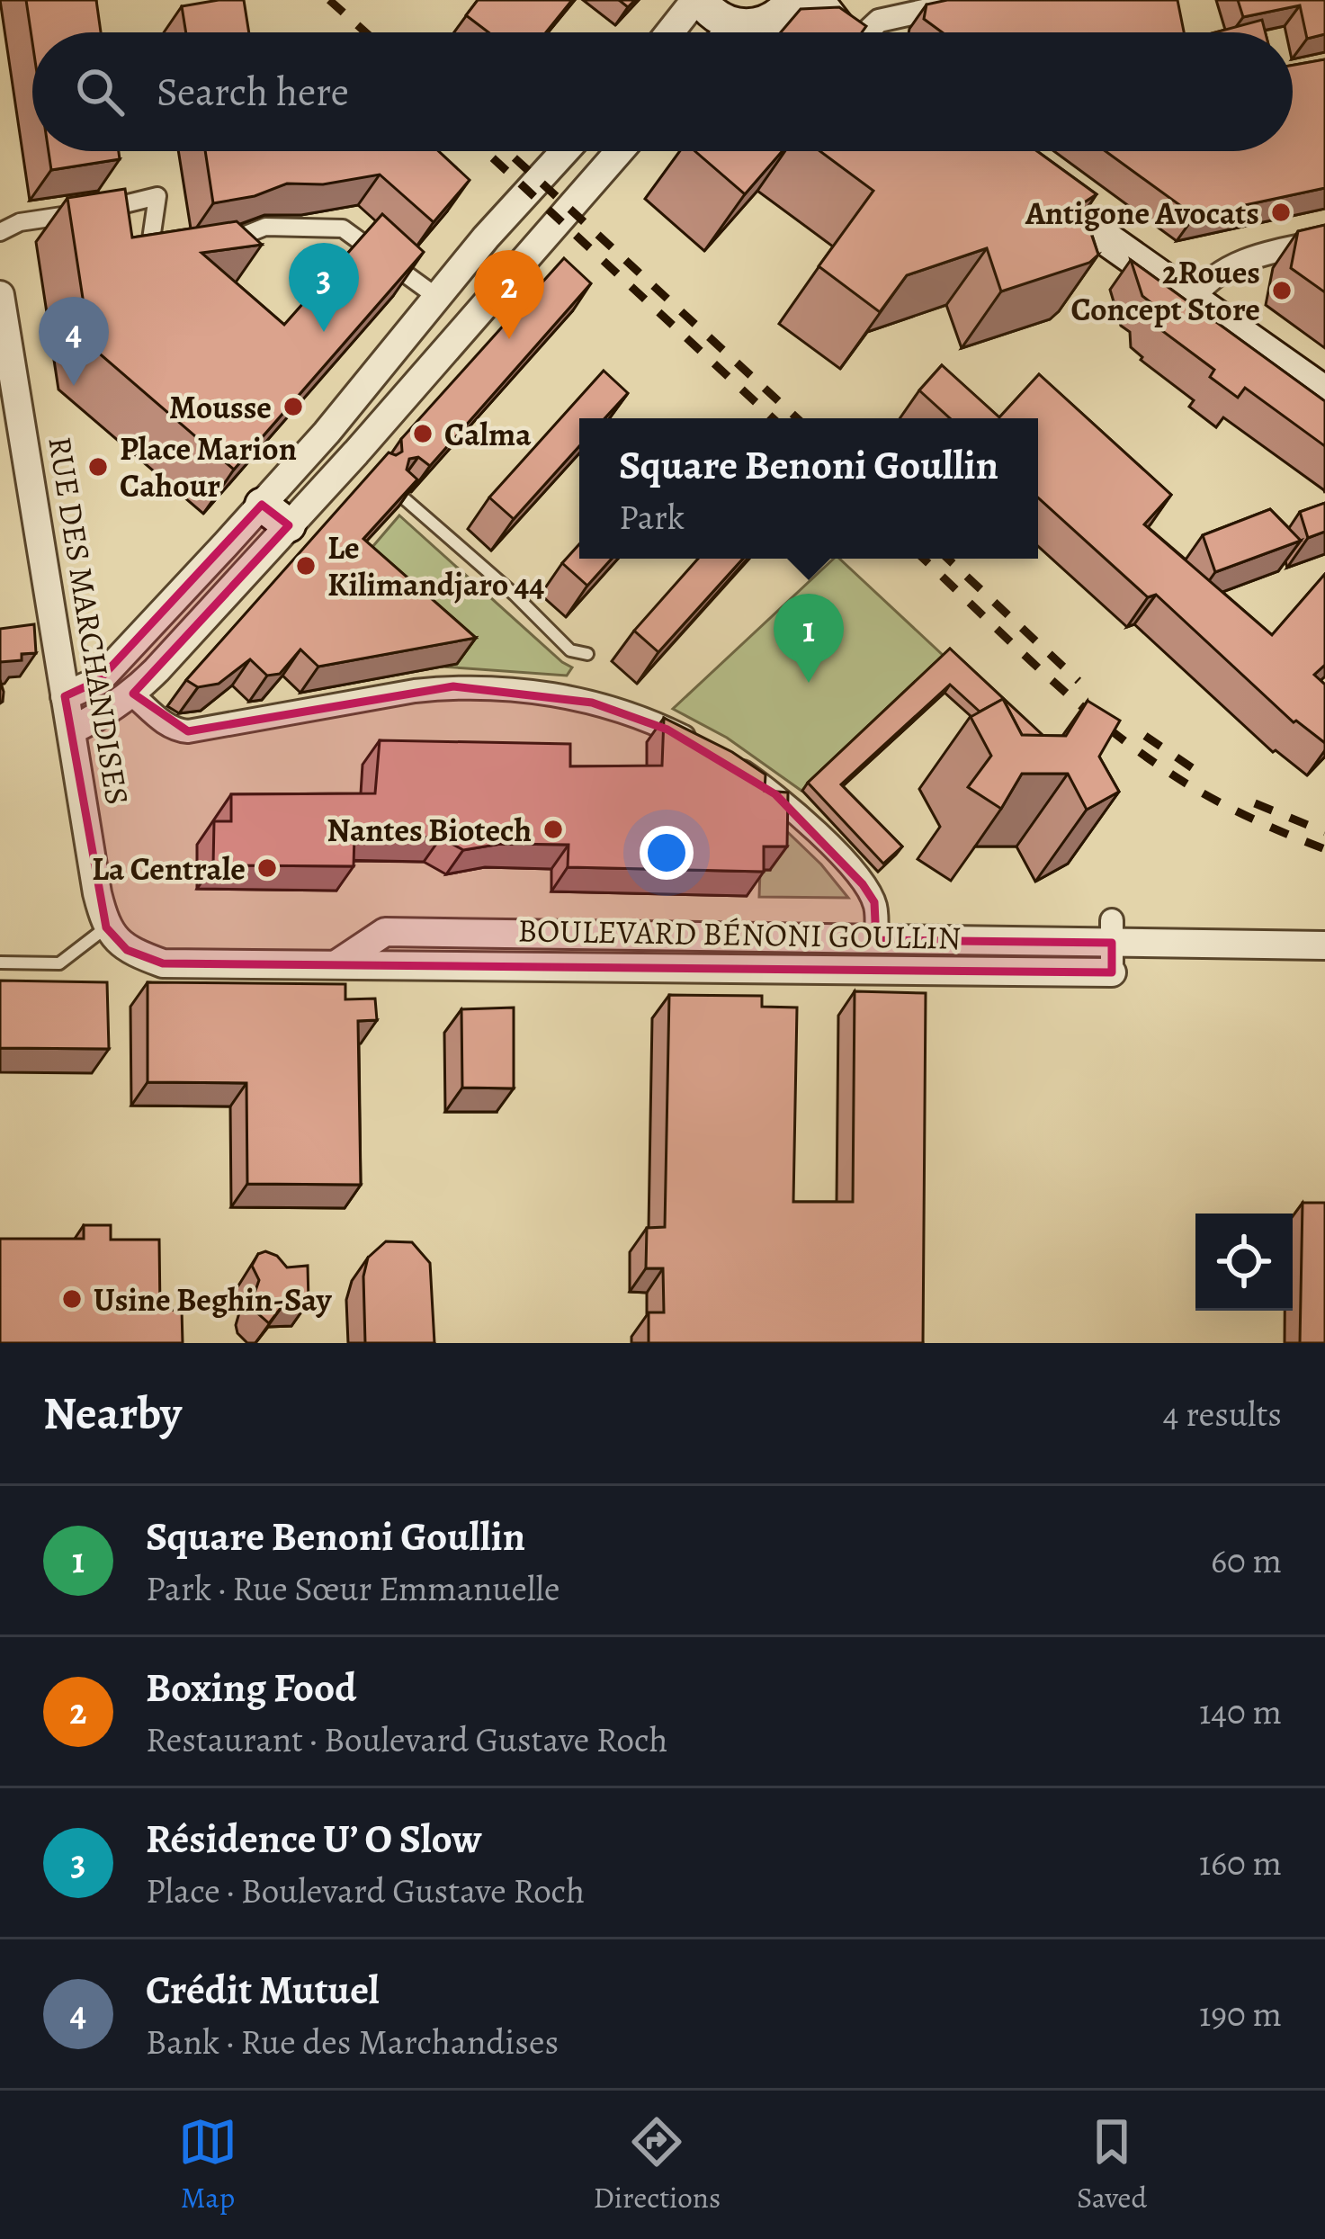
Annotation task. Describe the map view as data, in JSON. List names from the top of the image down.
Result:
{
  "streets": {
    "street": ["RUE DES MARCHANDISES", "BOULEVARD BÉNONI GOULLIN"]
  },
  "crossings": [
    ["RUE DES MARCHANDISES", "BOULEVARD BÉNONI GOULLIN"]
  ],
  "places": [
    "Antigone Avocats",
    "2Roues Concept Store",
    "Mousse",
    "Calma",
    "Place Marion Cahour",
    "Le Kilimandjaro 44",
    "Nantes Biotech",
    "La Centrale",
    "Usine Beghin-Say"
  ],
  "page": {
    "search": "Search here",
    "pins": [
      "3",
      "2",
      "4",
      "1"
    ],
    "popup": ["Square Benoni Goullin", "Park"],
    "heading": ["Nearby", "4 results"],
    "list": [
      {
        "mark": "1",
        "name": "Square Benoni Goullin",
        "note": "Park · Rue Sœur Emmanuelle",
        "value": "60 m"
      },
      {
        "mark": "2",
        "name": "Boxing Food",
        "note": "Restaurant · Boulevard Gustave Roch",
        "value": "140 m"
      },
      {
        "mark": "3",
        "name": "Résidence U’ O Slow",
        "note": "Place · Boulevard Gustave Roch",
        "value": "160 m"
      },
      {
        "mark": "4",
        "name": "Crédit Mutuel",
        "note": "Bank · Rue des Marchandises",
        "value": "190 m"
      }
    ],
    "nav": ["Map", "Directions", "Saved"]
  }
}
